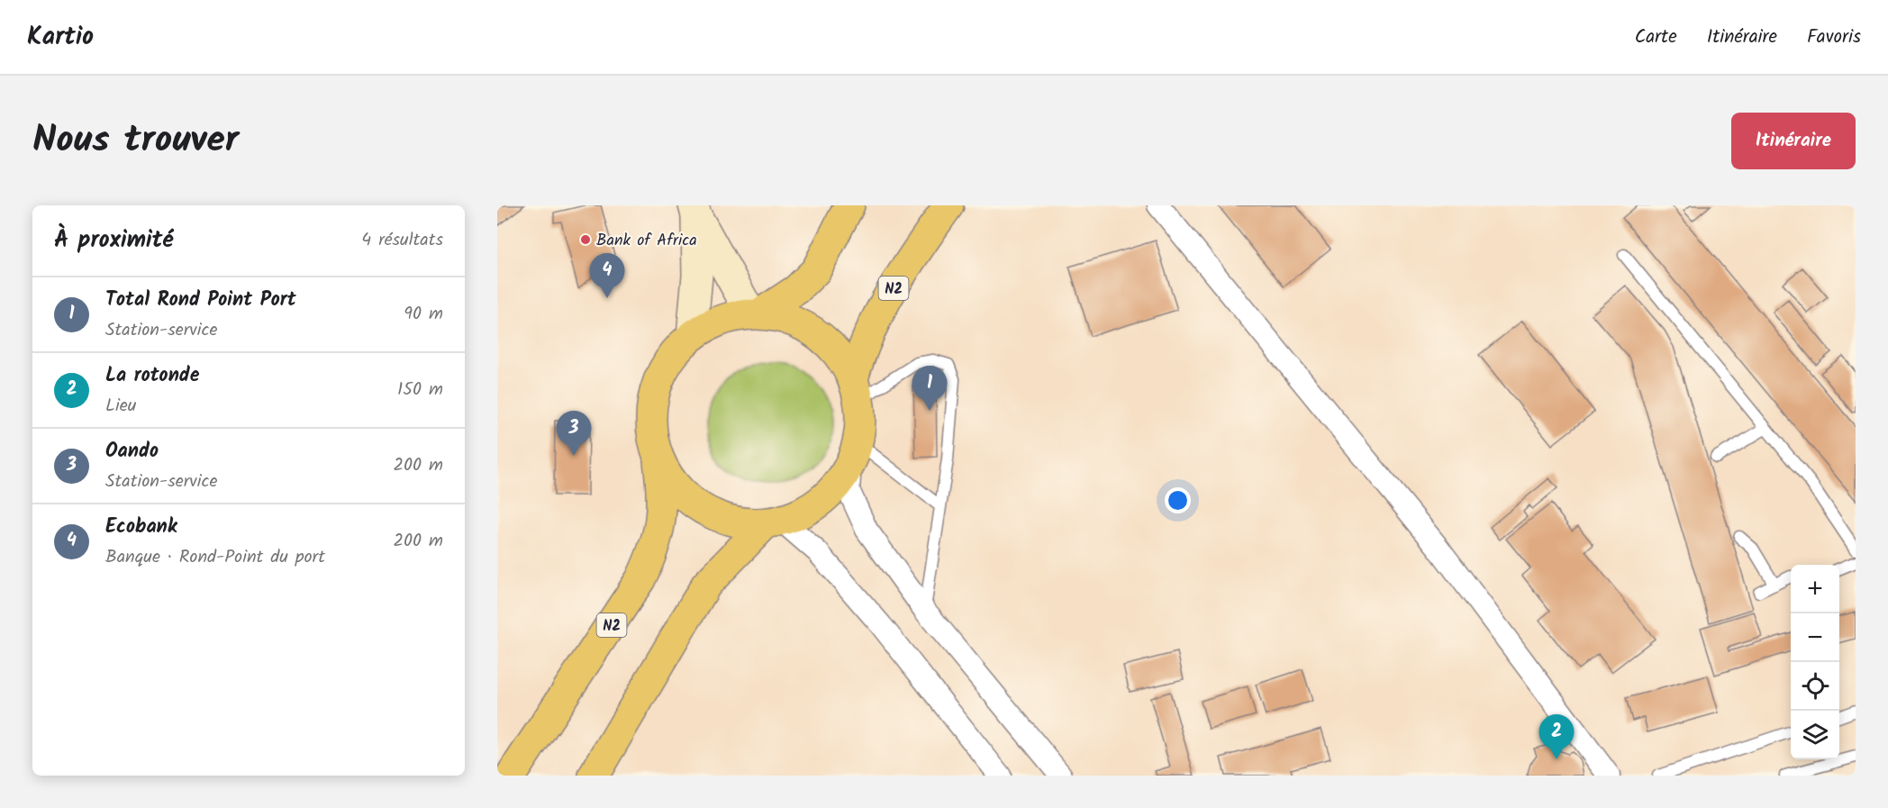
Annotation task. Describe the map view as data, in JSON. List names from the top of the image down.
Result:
{
  "streets": {
    "highway": ["N2"]
  },
  "places": ["Bank of Africa"],
  "page": {
    "header": "Kartio",
    "nav": ["Carte", "Itinéraire", "Favoris"],
    "title": "Nous trouver",
    "buttons": "Itinéraire",
    "heading": ["À proximité", "4 résultats"],
    "pins": [
      "4",
      "1",
      "3",
      "2"
    ],
    "list": [
      {
        "mark": "1",
        "name": "Total Rond Point Port",
        "note": "Station-service",
        "value": "90 m"
      },
      {
        "mark": "2",
        "name": "La rotonde",
        "note": "Lieu",
        "value": "150 m"
      },
      {
        "mark": "3",
        "name": "Oando",
        "note": "Station-service",
        "value": "200 m"
      },
      {
        "mark": "4",
        "name": "Ecobank",
        "note": "Banque · Rond-Point du port",
        "value": "200 m"
      }
    ],
    "map_buttons": ["+", "−"]
  }
}
